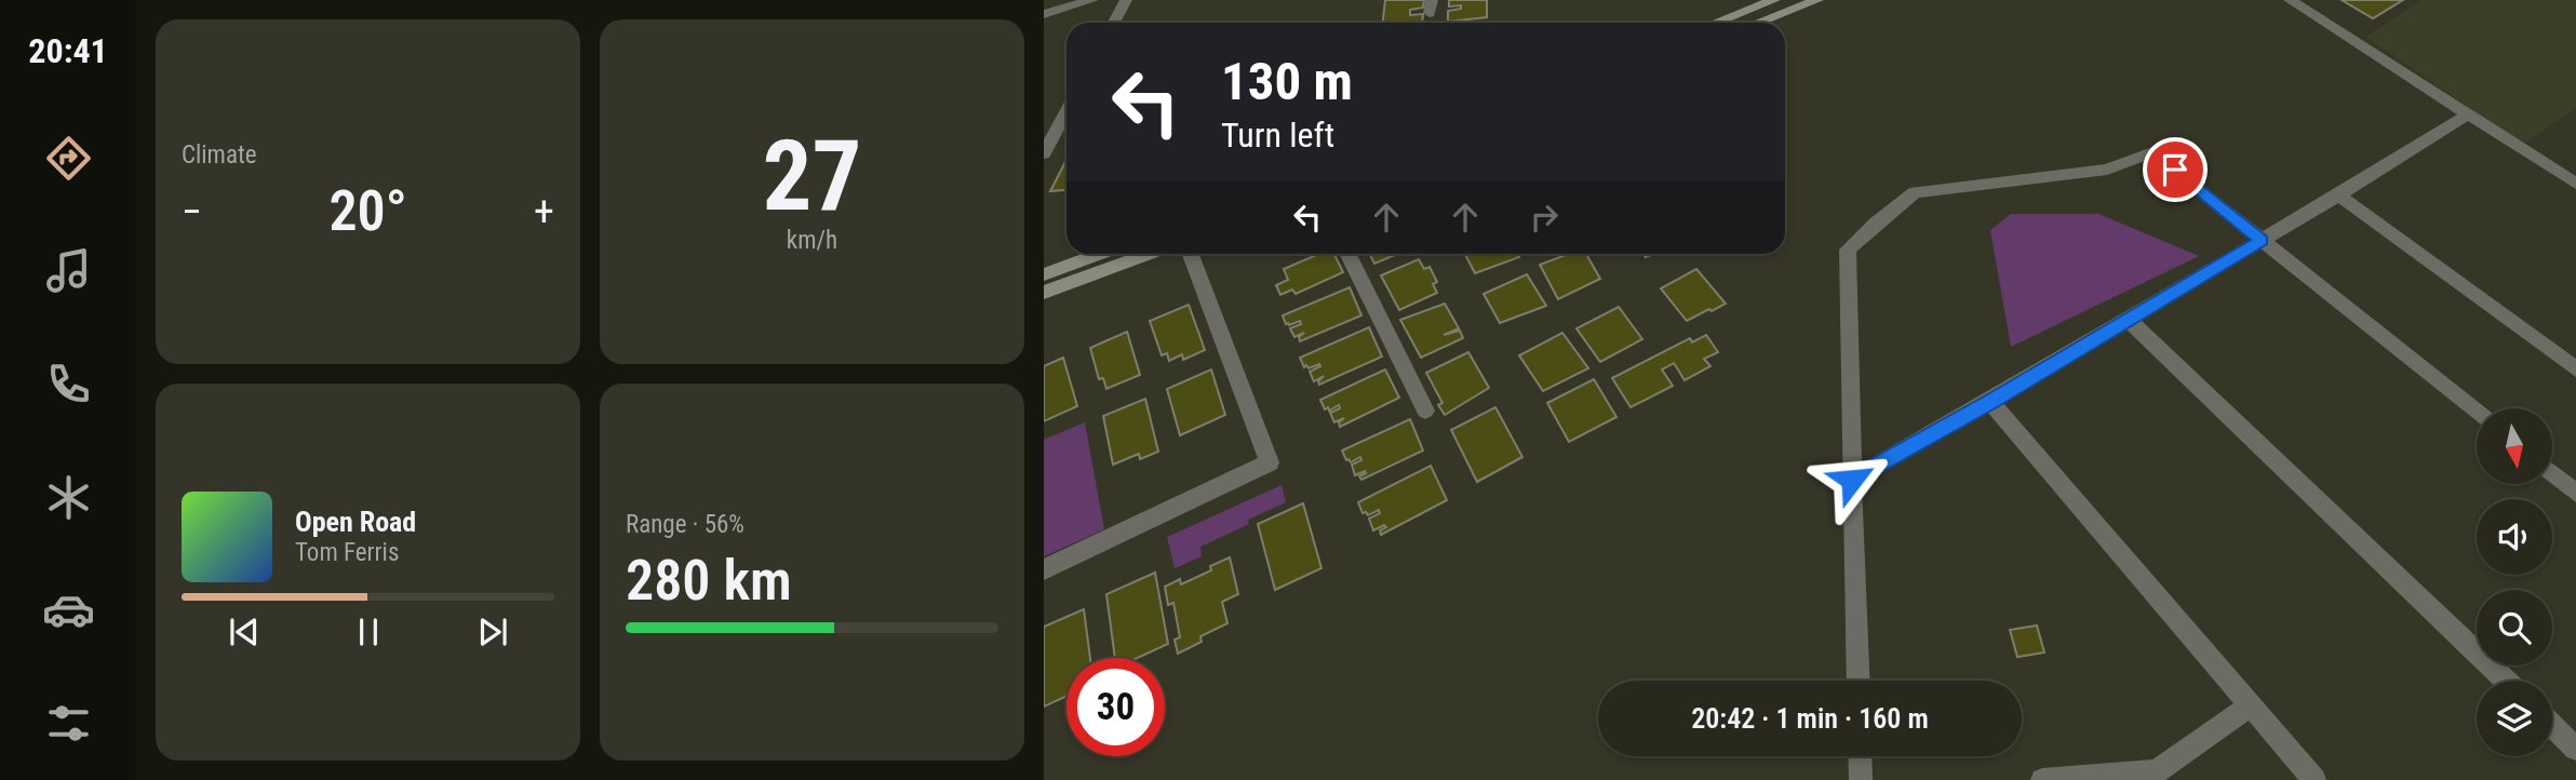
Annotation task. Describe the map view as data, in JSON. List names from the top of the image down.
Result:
{
  "north": "bottom",
  "page": {
    "tabs": "20:41",
    "tile": [
      "Climate",
      ["27", "km/h"],
      ["Range · 56%", "280 km"]
    ],
    "turn": ["130 m", "Turn left"],
    "heat": ["−", "20°", "+"],
    "song": ["Open Road", "Tom Ferris"],
    "limit": "30",
    "trip": "20:42 · 1 min · 160 m"
  }
}
